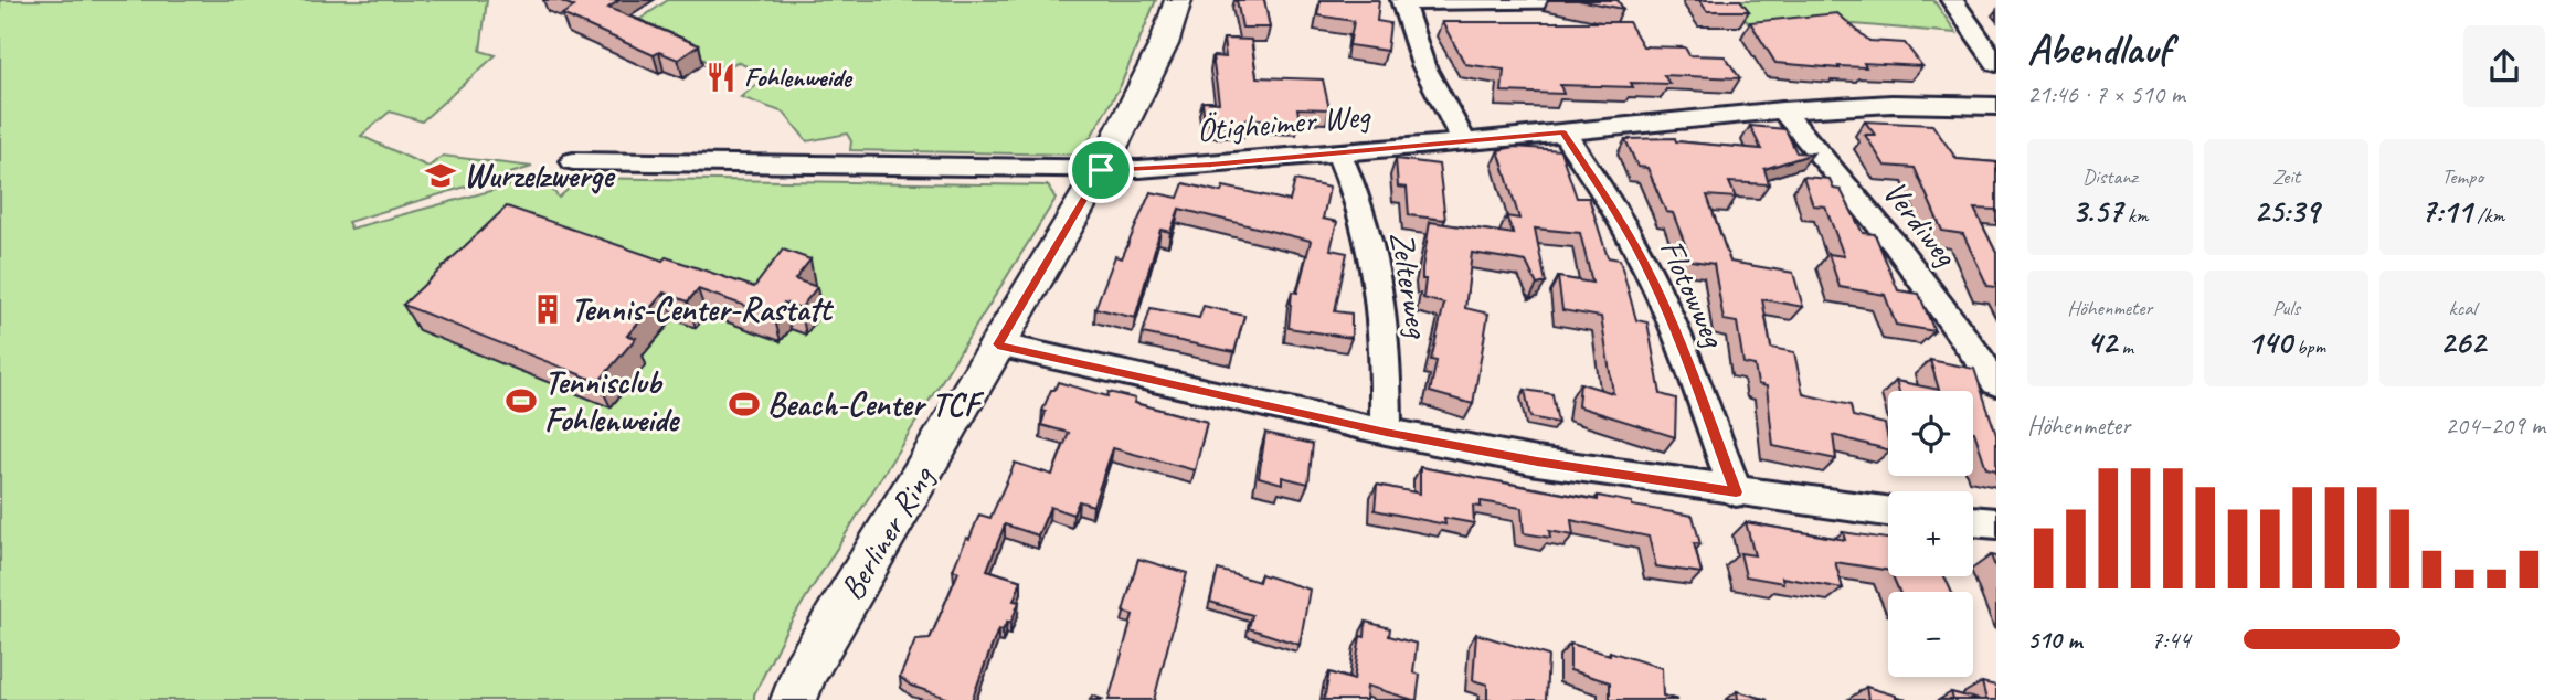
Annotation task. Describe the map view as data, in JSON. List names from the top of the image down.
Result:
{
  "streets": {
    "street": [
      "Ötigheimer Weg",
      "Verdiweg",
      "Zelterweg",
      "Flotowweg",
      "Berliner Ring"
    ]
  },
  "crossings": [
    ["Ötigheimer Weg", "Verdiweg"],
    ["Ötigheimer Weg", "Zelterweg"],
    ["Ötigheimer Weg", "Flotowweg"],
    ["Ötigheimer Weg", "Berliner Ring"]
  ],
  "places": {
    "restaurant": ["Fohlenweide"],
    "school or university": ["Wurzelzwerge"],
    "building": ["Tennis-Center-Rastatt"],
    "sports": ["Tennisclub Fohlenweide", "Beach-Center TCF"]
  },
  "page": {
    "heading": ["Abendlauf", "21:46 · 7 × 510 m"],
    "stats": [
      ["Distanz", "3.57 km"],
      ["Zeit", "25:39"],
      ["Tempo", "7:11 /km"],
      ["Höhenmeter", "42 m"],
      ["Puls", "140 bpm"],
      ["kcal", "262"]
    ],
    "map_buttons": ["+", "−"],
    "chart": ["Höhenmeter", "204–209 m"],
    "list": [
      {
        "name": "510 m",
        "note": "7:44"
      }
    ]
  }
}
